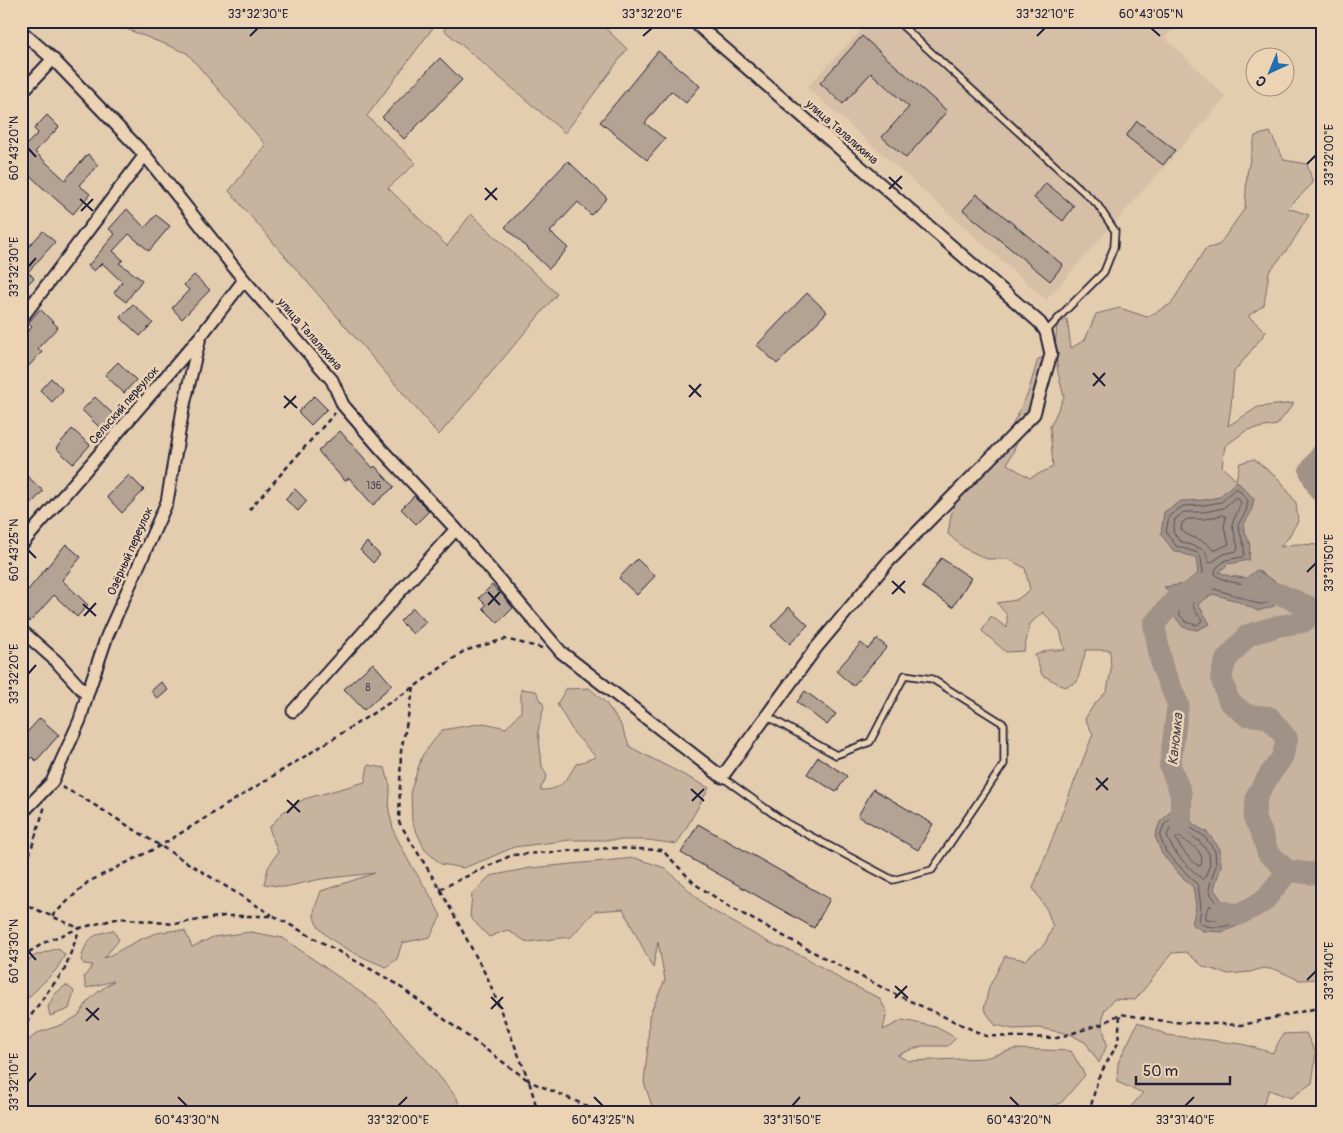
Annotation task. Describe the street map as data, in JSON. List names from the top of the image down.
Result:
{
  "streets": {
    "street": ["улица Талалихина", "Сельский переулок", "Озёрный переулок"]
  },
  "crossings": [
    ["улица Талалихина", "Сельский переулок"],
    ["Сельский переулок", "Озёрный переулок"]
  ],
  "water": ["Каномка"],
  "house_numbers": ["136", "8"],
  "scale_bar": "50 m",
  "north": "bottom left",
  "coordinates": [
    "33°32'30\"E",
    "33°32'20\"E",
    "33°32'10\"E",
    "60°43'05\"N",
    "60°43'20\"N",
    "33°32'00\"E",
    "60°43'25\"N",
    "33°31'50\"E",
    "60°43'30\"N",
    "33°31'40\"E"
  ]
}
